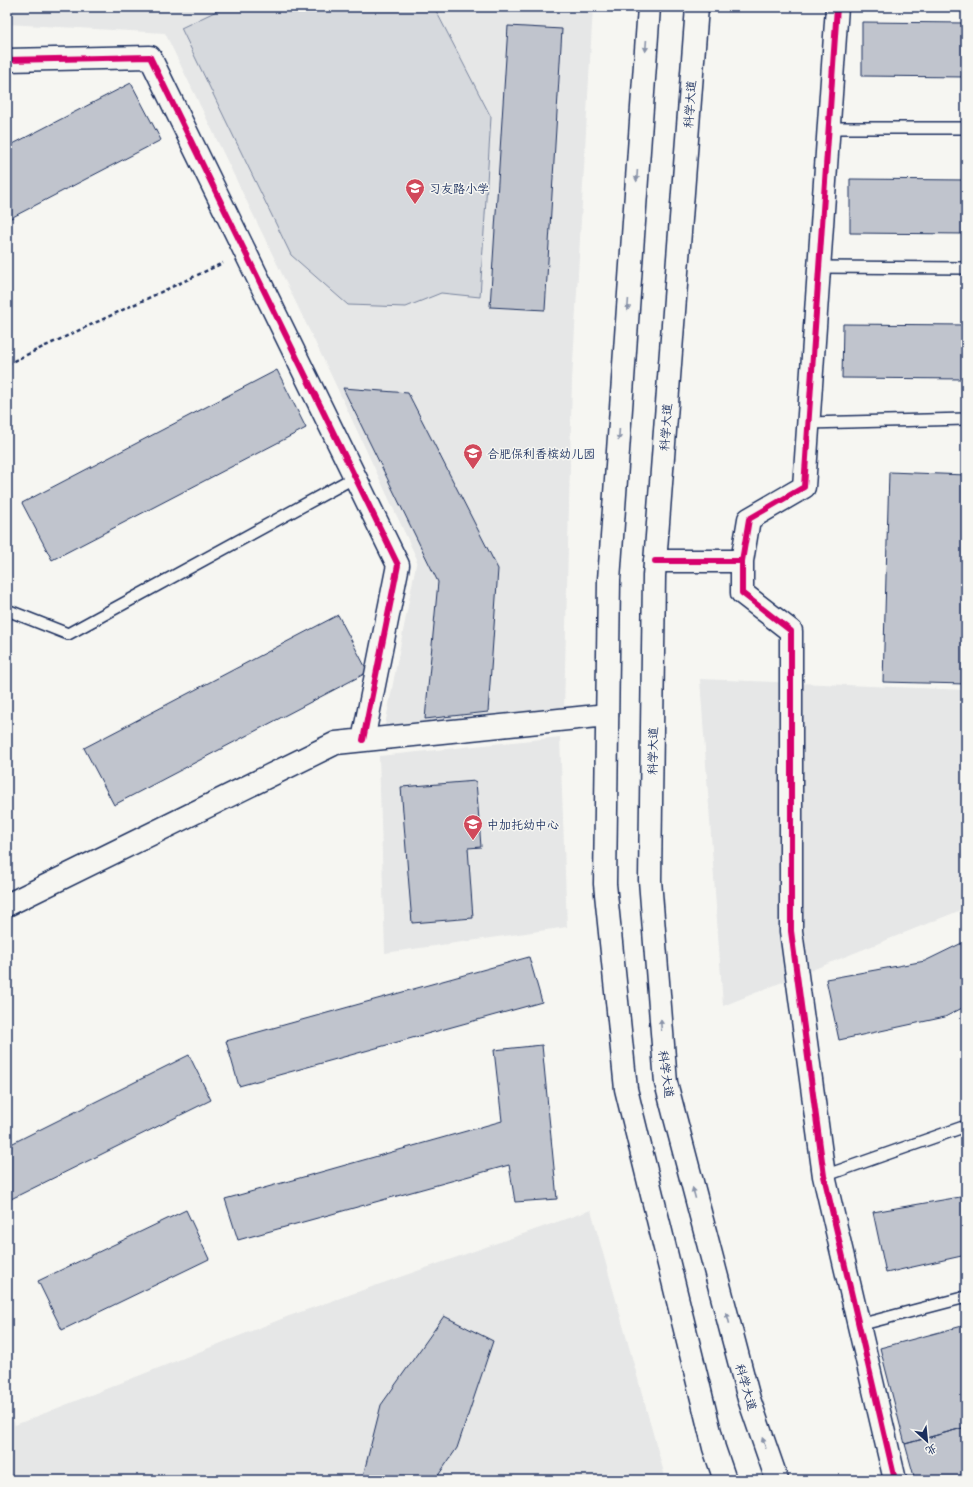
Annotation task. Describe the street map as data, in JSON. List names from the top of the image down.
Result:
{
  "streets": {
    "street": ["科学大道"]
  },
  "places": {
    "school or university": ["习友路小学", "合肥保利香槟幼儿园", "中加托幼中心"]
  },
  "north": "bottom right"
}
